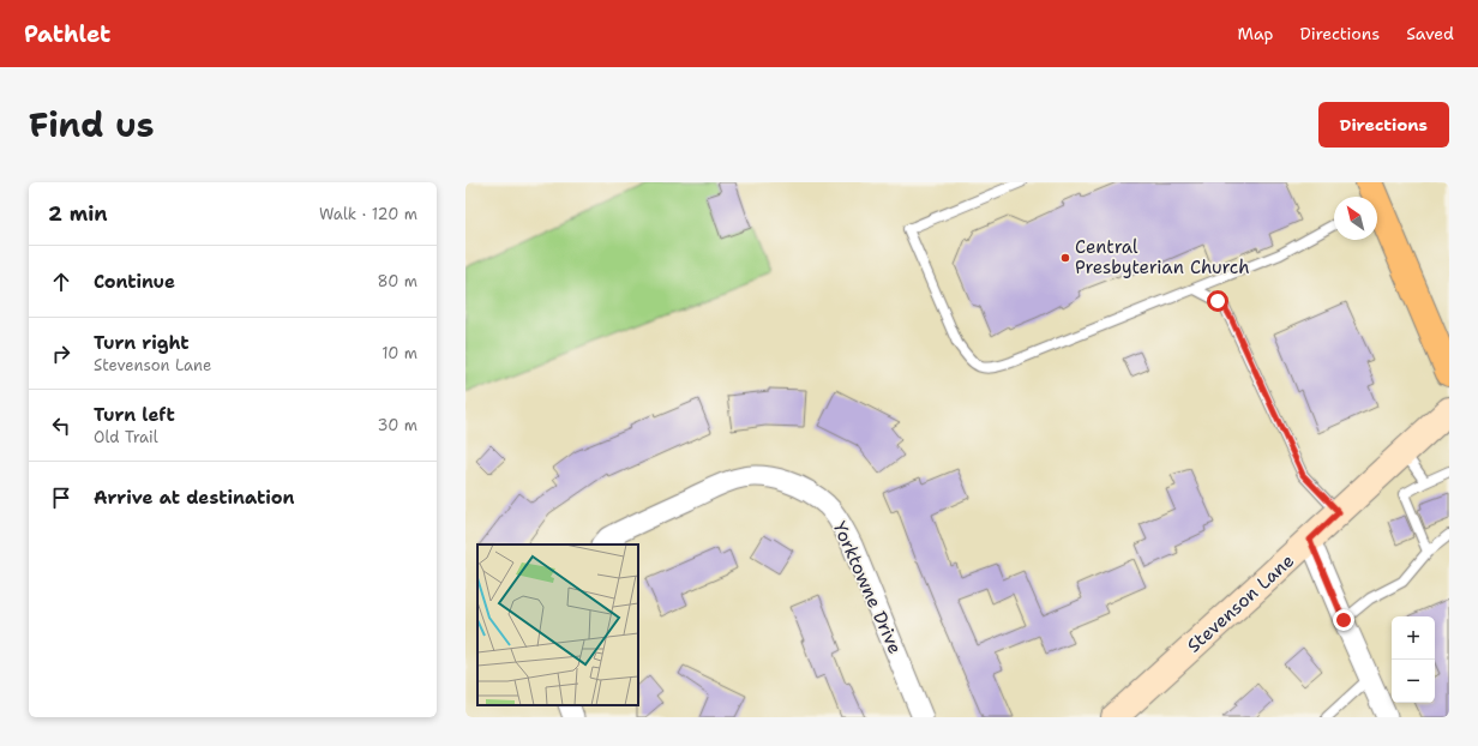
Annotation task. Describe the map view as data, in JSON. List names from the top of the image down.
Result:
{
  "streets": {
    "street": ["Yorktowne Drive", "Stevenson Lane"]
  },
  "places": ["Central Presbyterian Church"],
  "north": "top left",
  "page": {
    "header": "Pathlet",
    "nav": ["Map", "Directions", "Saved"],
    "title": "Find us",
    "buttons": "Directions",
    "heading": ["2 min", "Walk · 120 m"],
    "list": [
      ["Continue", "80 m"],
      ["Turn right", "Stevenson Lane", "10 m"],
      ["Turn left", "Old Trail", "30 m"],
      "Arrive at destination"
    ],
    "map_buttons": ["+", "−"]
  }
}
